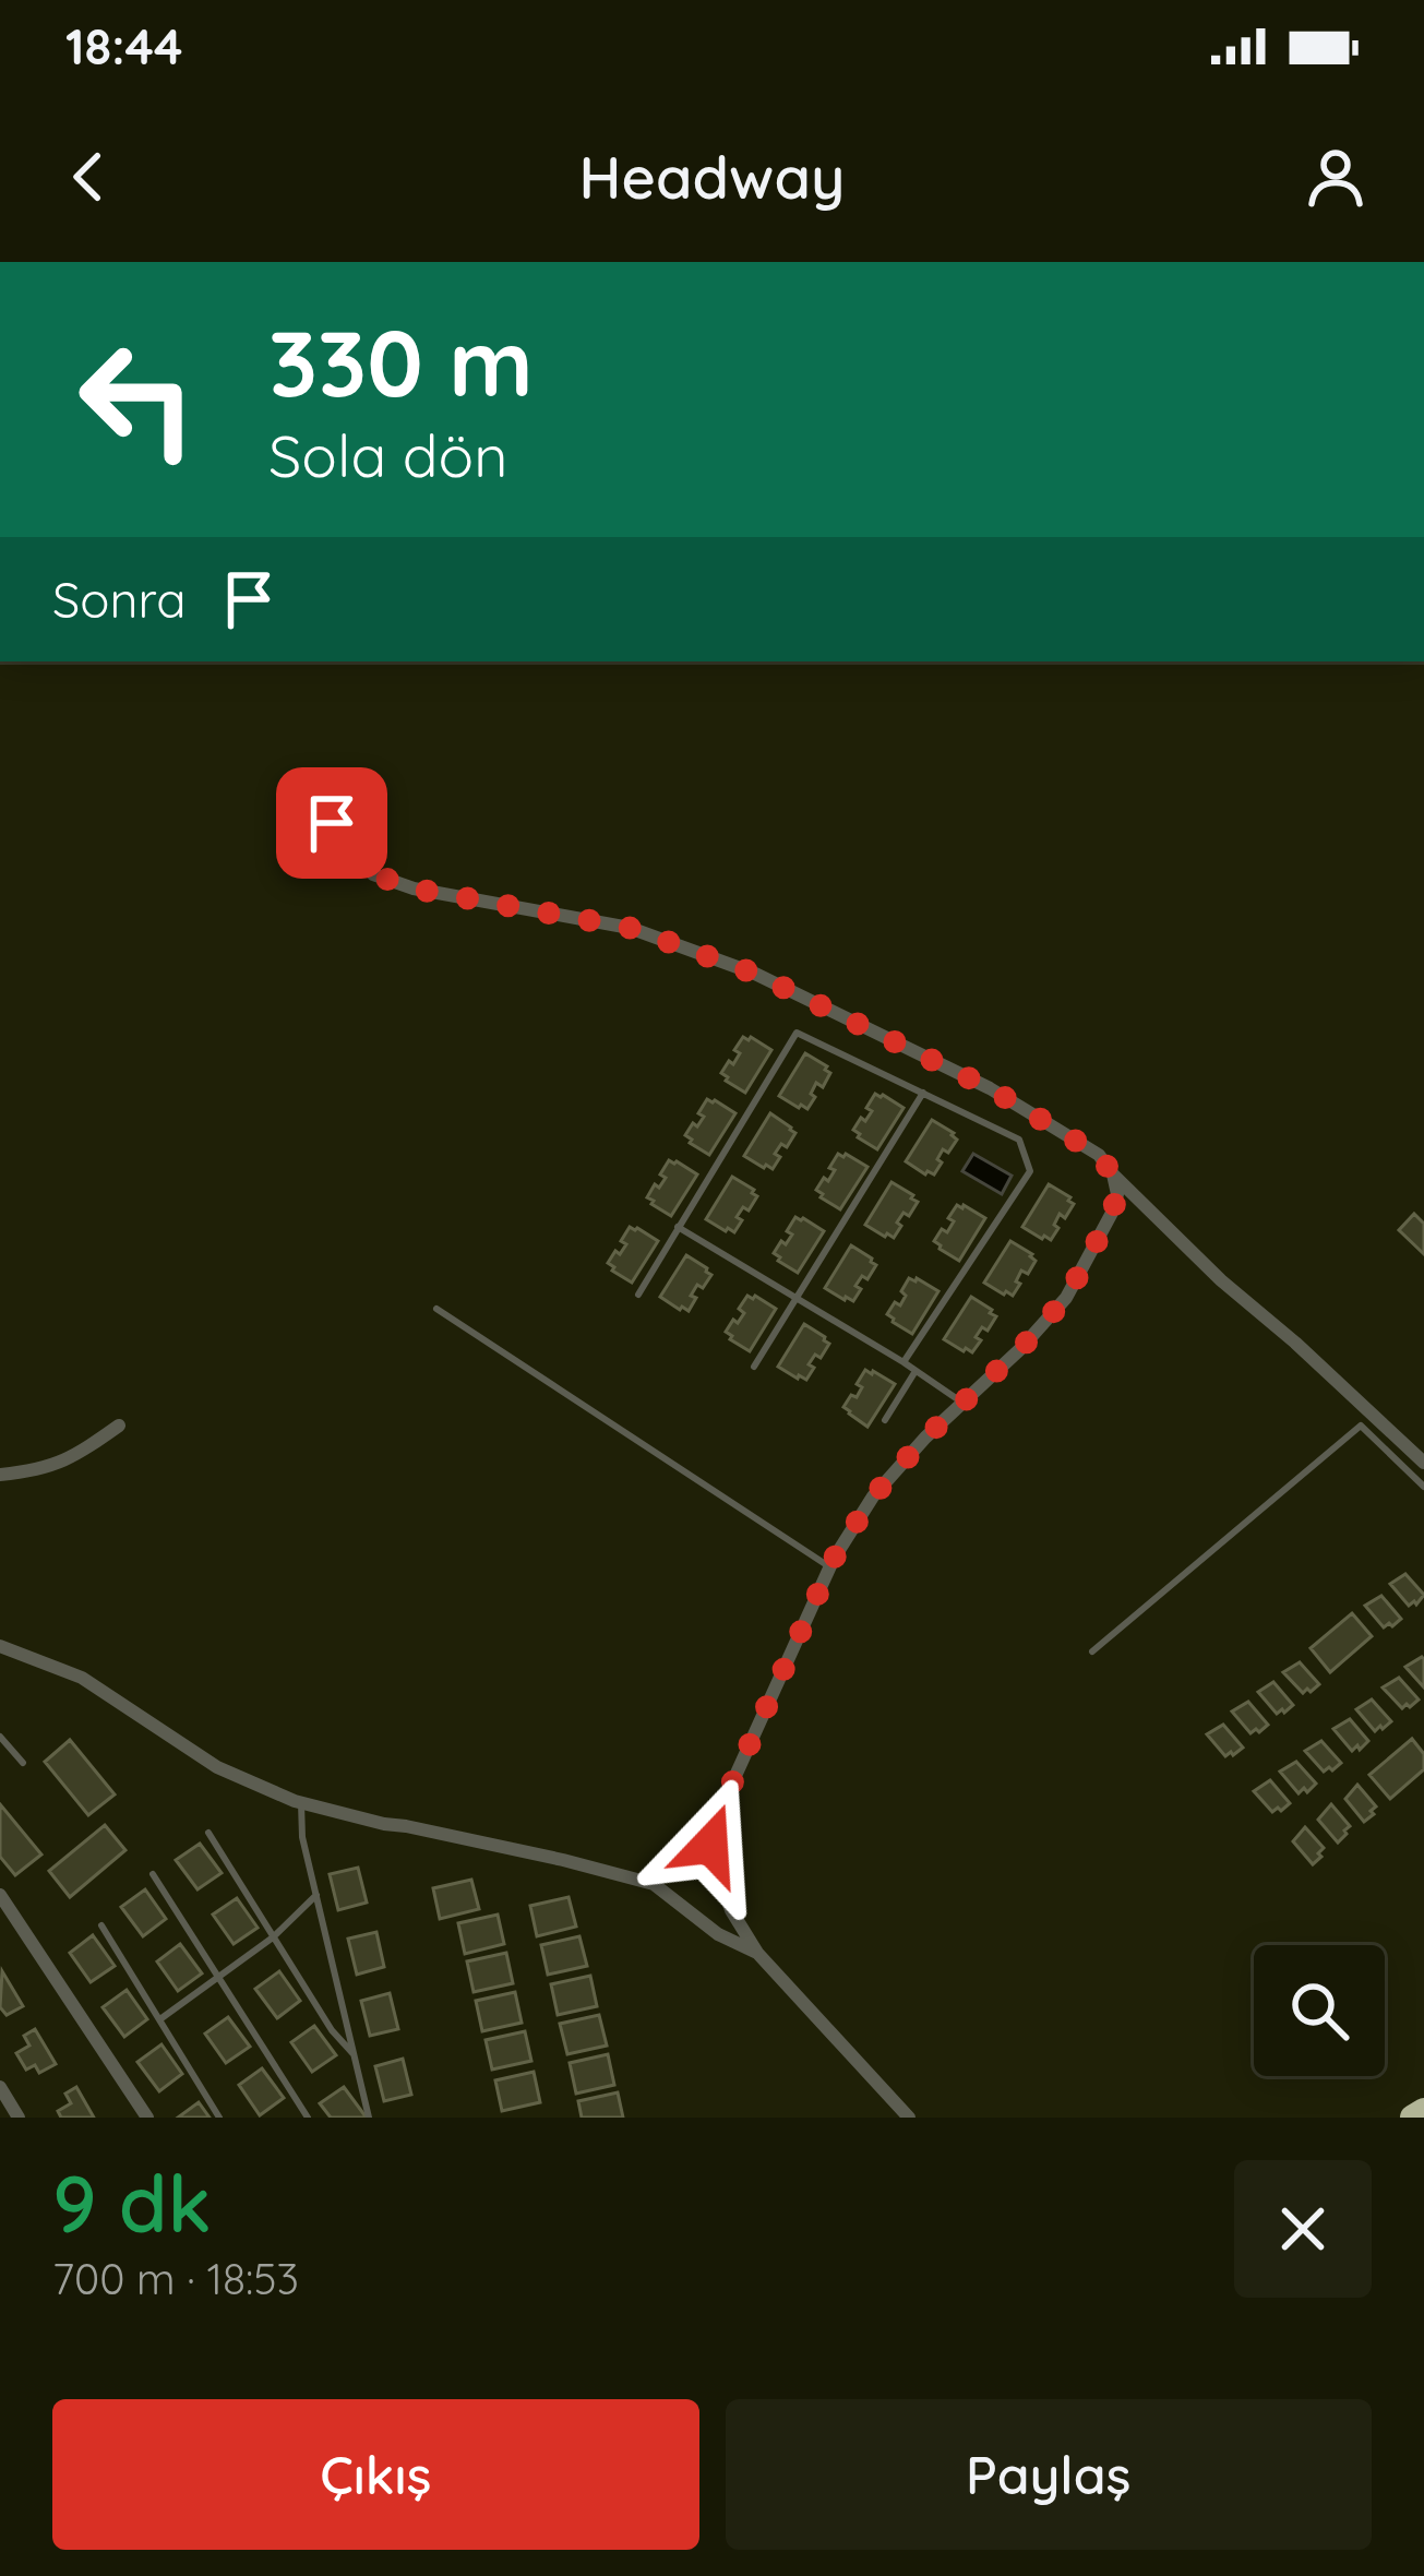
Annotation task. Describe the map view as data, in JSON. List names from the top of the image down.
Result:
{
  "page": {
    "status": "18:44",
    "header": "Headway",
    "turn": ["330 m", "Sola dön"],
    "then": "Sonra",
    "heading": ["9 dk", "700 m · 18:53"],
    "buttons": ["Çıkış", "Paylaş"]
  }
}
